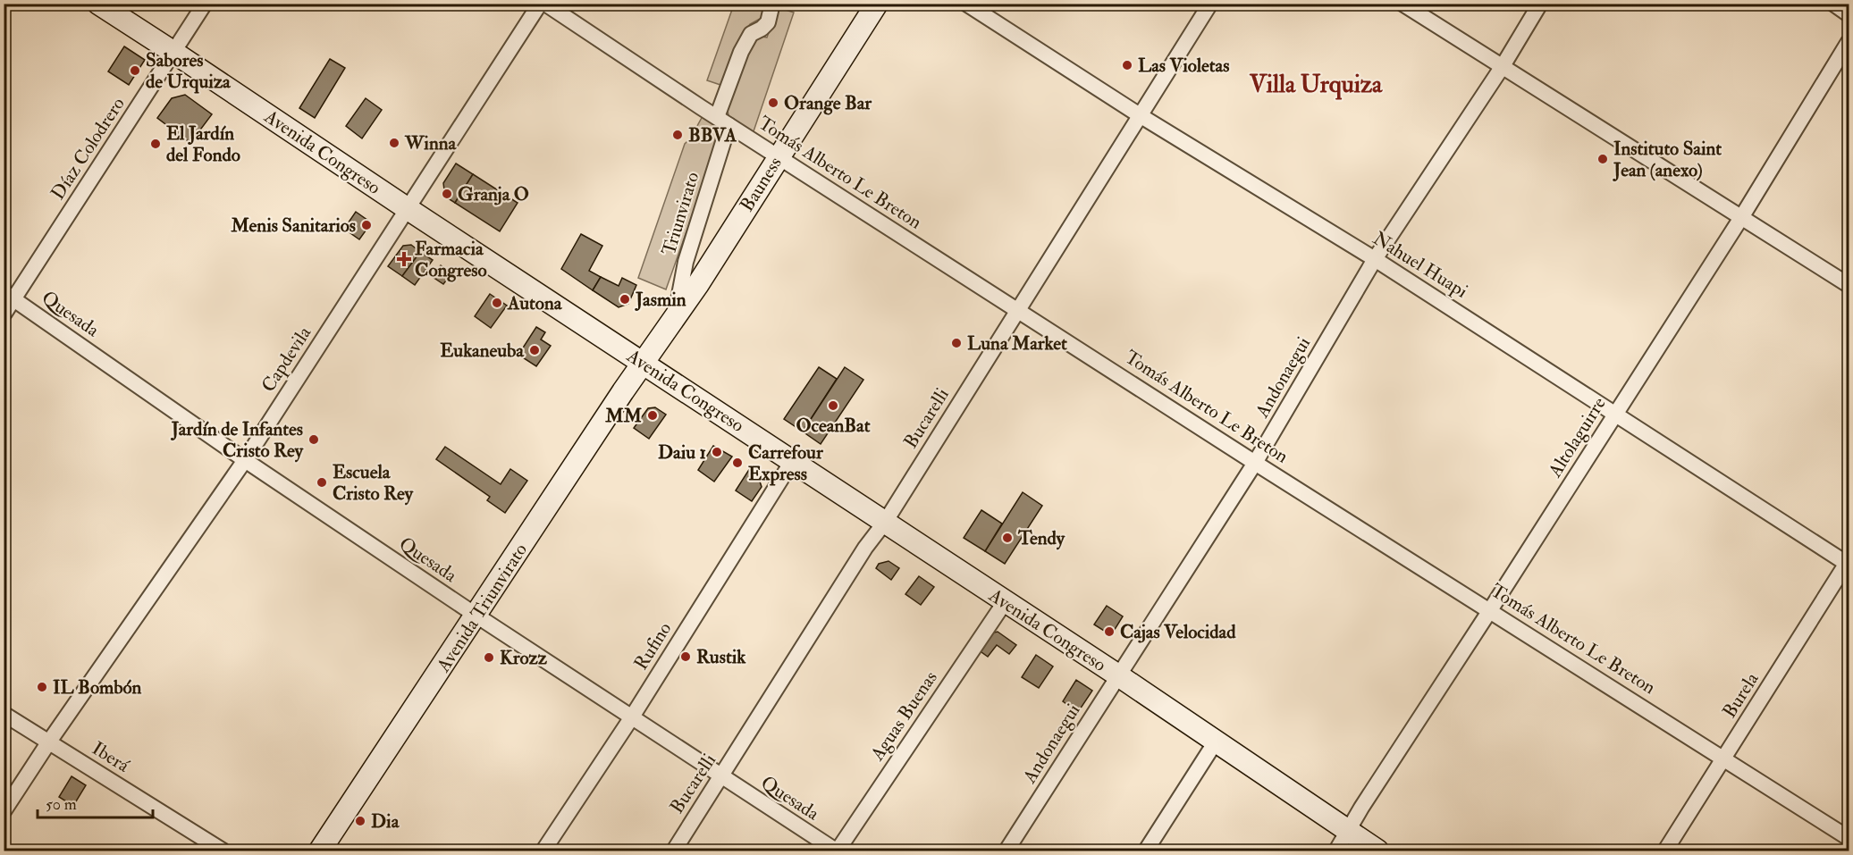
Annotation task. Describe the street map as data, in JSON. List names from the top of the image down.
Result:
{
  "streets": {
    "main road": ["Avenida Congreso", "Bauness", "Avenida Triunvirato"],
    "street": [
      "Díaz Colodrero",
      "Tomás Alberto Le Breton",
      "Triunvirato",
      "Nahuel Huapi",
      "Quesada",
      "Capdevila",
      "Andonaegui",
      "Bucarelli",
      "Altolaguirre",
      "Rufino",
      "Burela",
      "Aguas Buenas",
      "Iberá"
    ]
  },
  "crossings": [
    ["Díaz Colodrero", "Avenida Congreso"],
    ["Díaz Colodrero", "Quesada"],
    ["Avenida Congreso", "Bauness"],
    ["Avenida Congreso", "Capdevila"],
    ["Avenida Congreso", "Andonaegui"],
    ["Avenida Congreso", "Bucarelli"],
    ["Avenida Congreso", "Altolaguirre"],
    ["Avenida Congreso", "Avenida Triunvirato"],
    ["Avenida Congreso", "Rufino"],
    ["Avenida Congreso", "Aguas Buenas"],
    ["Tomás Alberto Le Breton", "Bauness"],
    ["Tomás Alberto Le Breton", "Triunvirato"],
    ["Tomás Alberto Le Breton", "Andonaegui"],
    ["Tomás Alberto Le Breton", "Bucarelli"],
    ["Tomás Alberto Le Breton", "Altolaguirre"],
    ["Tomás Alberto Le Breton", "Burela"],
    ["Bauness", "Triunvirato"],
    ["Bauness", "Avenida Triunvirato"],
    ["Nahuel Huapi", "Andonaegui"],
    ["Nahuel Huapi", "Bucarelli"],
    ["Nahuel Huapi", "Altolaguirre"],
    ["Nahuel Huapi", "Burela"],
    ["Quesada", "Capdevila"],
    ["Quesada", "Bucarelli"],
    ["Quesada", "Avenida Triunvirato"],
    ["Quesada", "Rufino"],
    ["Quesada", "Aguas Buenas"],
    ["Capdevila", "Iberá"]
  ],
  "districts": ["Villa Urquiza"],
  "places": {
    "other": [
      "Las Violetas",
      "Sabores de Urquiza",
      "Orange Bar",
      "BBVA",
      "Winna",
      "El Jardín del Fondo",
      "Instituto Saint Jean (anexo)",
      "Granja O",
      "Menis Sanitarios",
      "Jasmin",
      "Autona",
      "Luna Market",
      "Eukaneuba",
      "OceanBat",
      "MM",
      "Jardín de Infantes Cristo Rey",
      "Daiu 1",
      "Carrefour Express",
      "Escuela Cristo Rey",
      "Tendy",
      "Cajas Velocidad",
      "Rustik",
      "Krozz",
      "IL Bombón",
      "Dia"
    ],
    "health": ["Farmacia Congreso"]
  },
  "scale_bar": "50 m"
}
